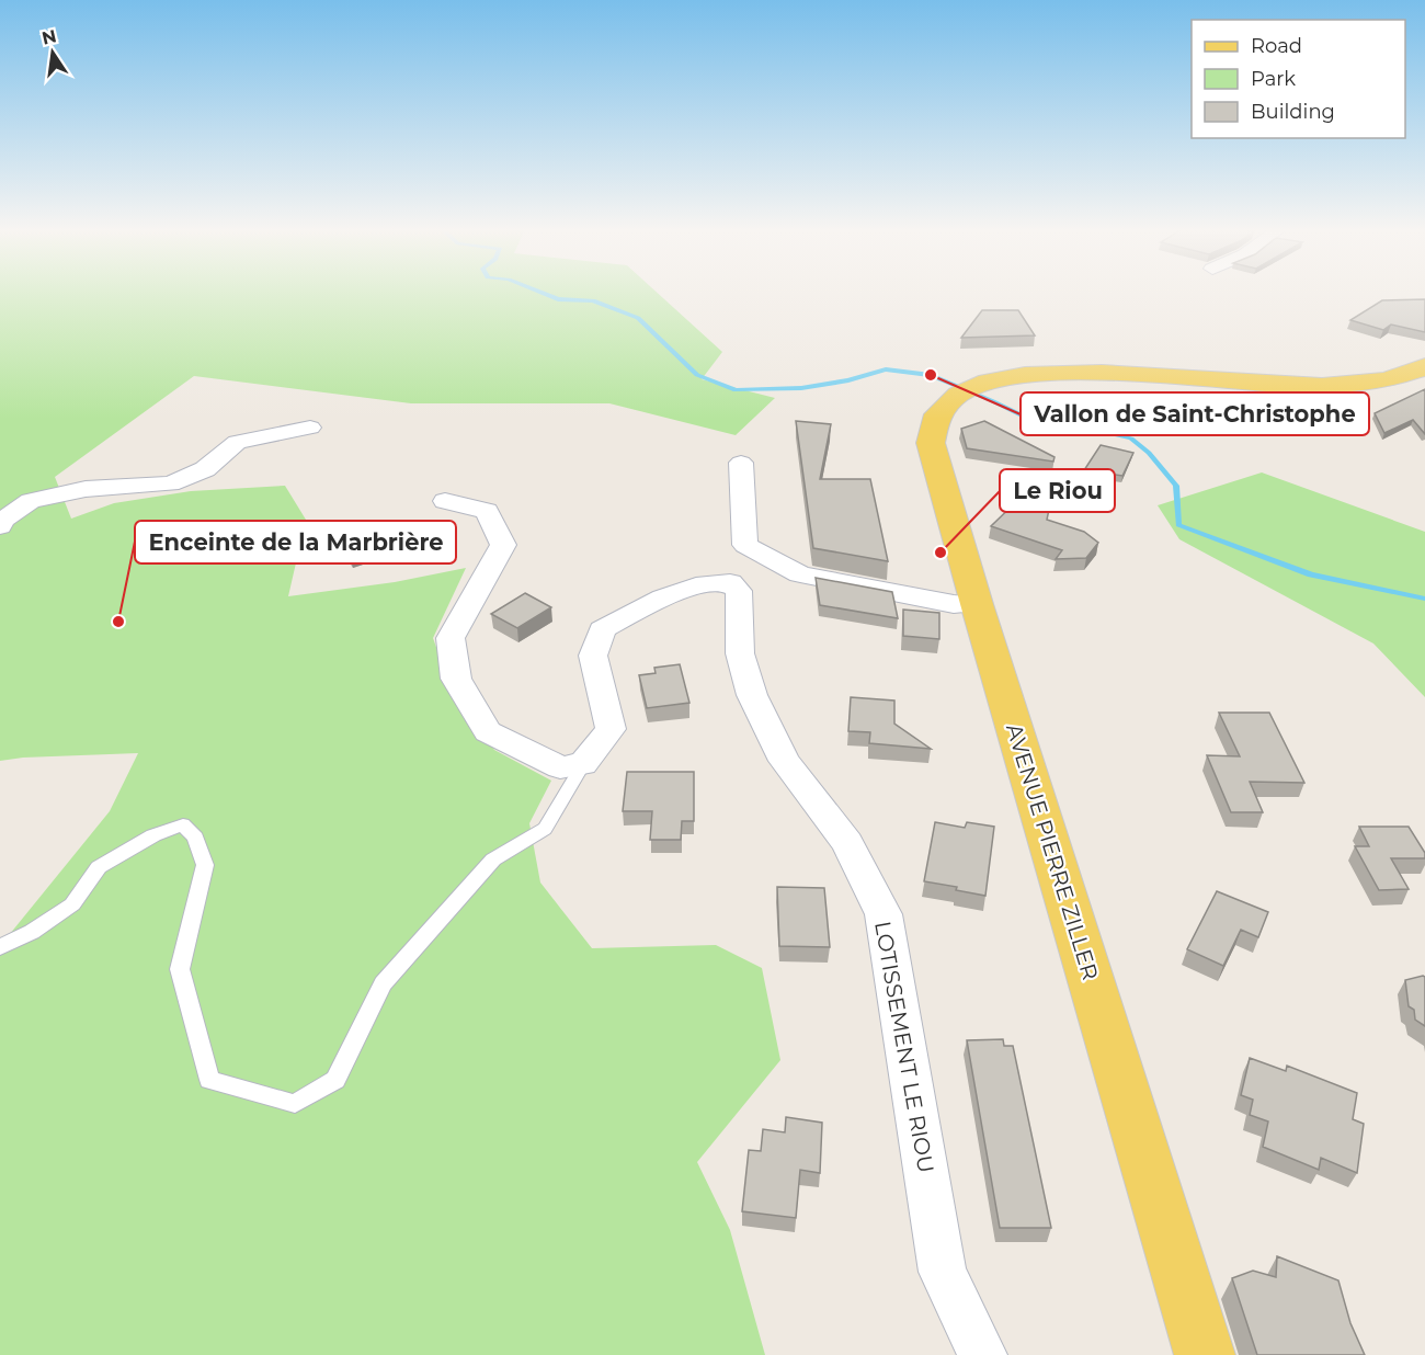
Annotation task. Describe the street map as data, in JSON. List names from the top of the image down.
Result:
{
  "streets": {
    "main road": ["AVENUE PIERRE ZILLER"],
    "street": ["LOTISSEMENT LE RIOU"]
  },
  "places": ["Vallon de Saint-Christophe", "Le Riou", "Enceinte de la Marbrière"],
  "legend": ["Road", "Park", "Building"],
  "north": "top"
}
